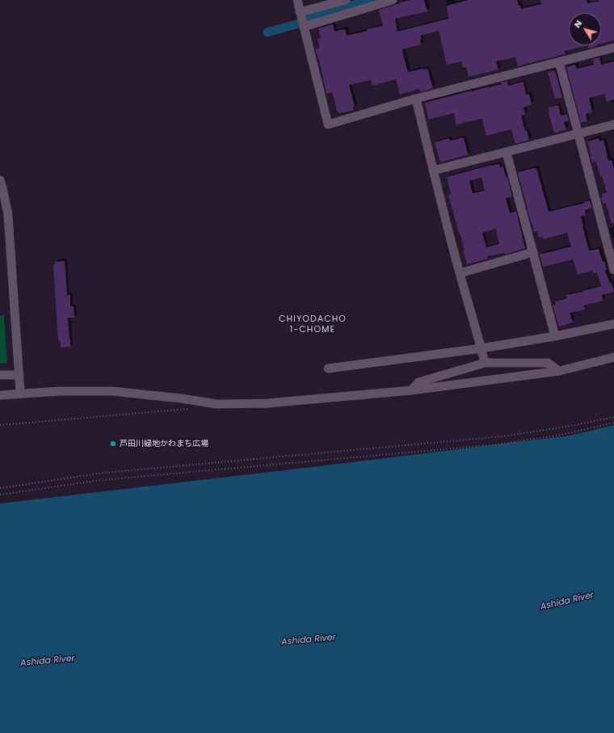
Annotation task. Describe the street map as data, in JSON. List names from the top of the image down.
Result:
{
  "districts": ["CHIYODACHO 1-CHOME"],
  "water": ["Ashida River"],
  "places": ["芦田川緑地かわまち広場"],
  "north": "top left"
}
